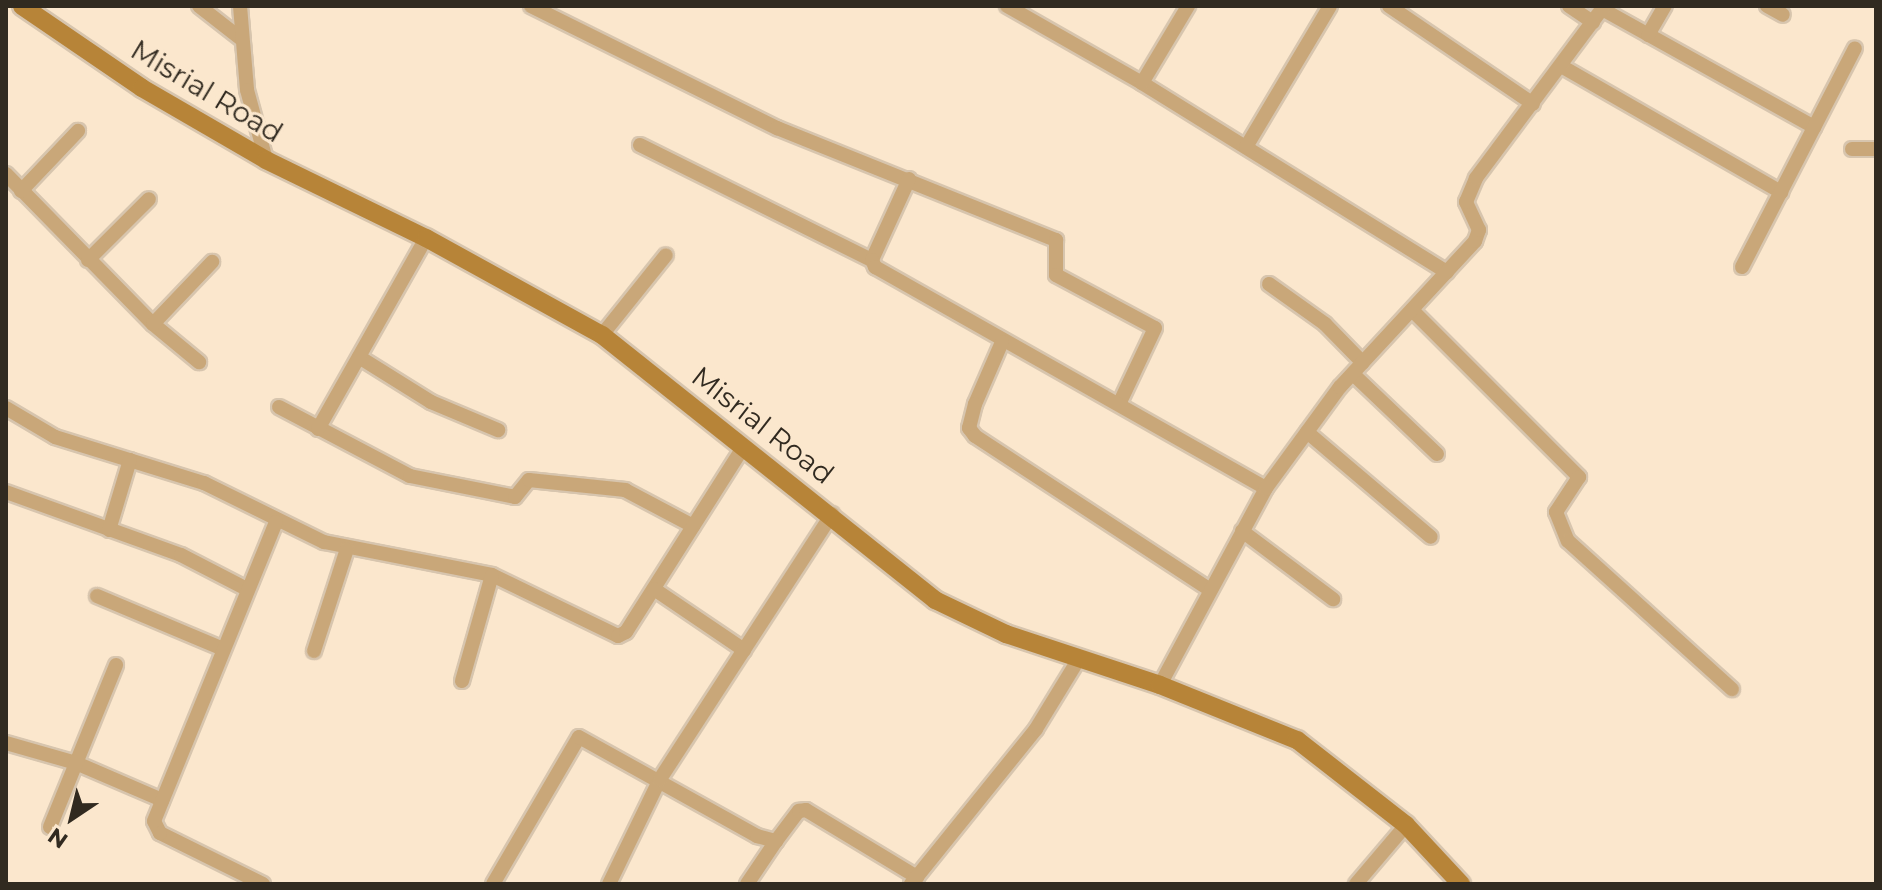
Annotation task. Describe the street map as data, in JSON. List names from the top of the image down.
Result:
{
  "streets": {
    "main road": ["Misrial Road"]
  },
  "north": "bottom left"
}
